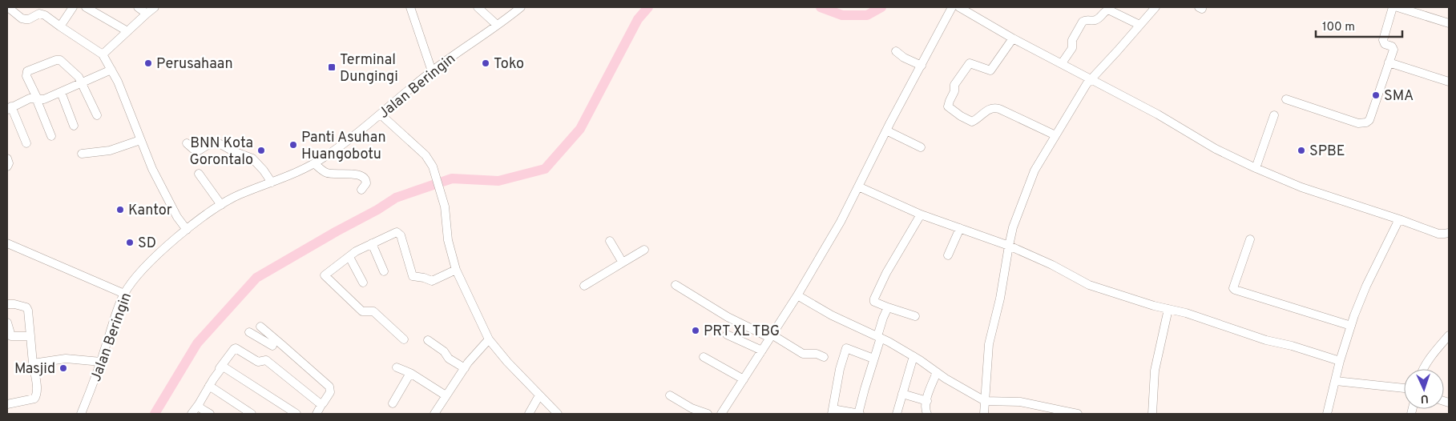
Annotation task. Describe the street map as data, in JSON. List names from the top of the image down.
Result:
{
  "streets": {
    "street": ["Jalan Beringin"]
  },
  "places": {
    "other": [
      "Perusahaan",
      "Toko",
      "SMA",
      "Panti Asuhan Huangobotu",
      "BNN Kota Gorontalo",
      "SPBE",
      "Kantor",
      "SD",
      "PRT XL TBG",
      "Masjid"
    ],
    "transit": ["Terminal Dungingi"]
  },
  "scale_bar": "100 m",
  "north": "bottom"
}
